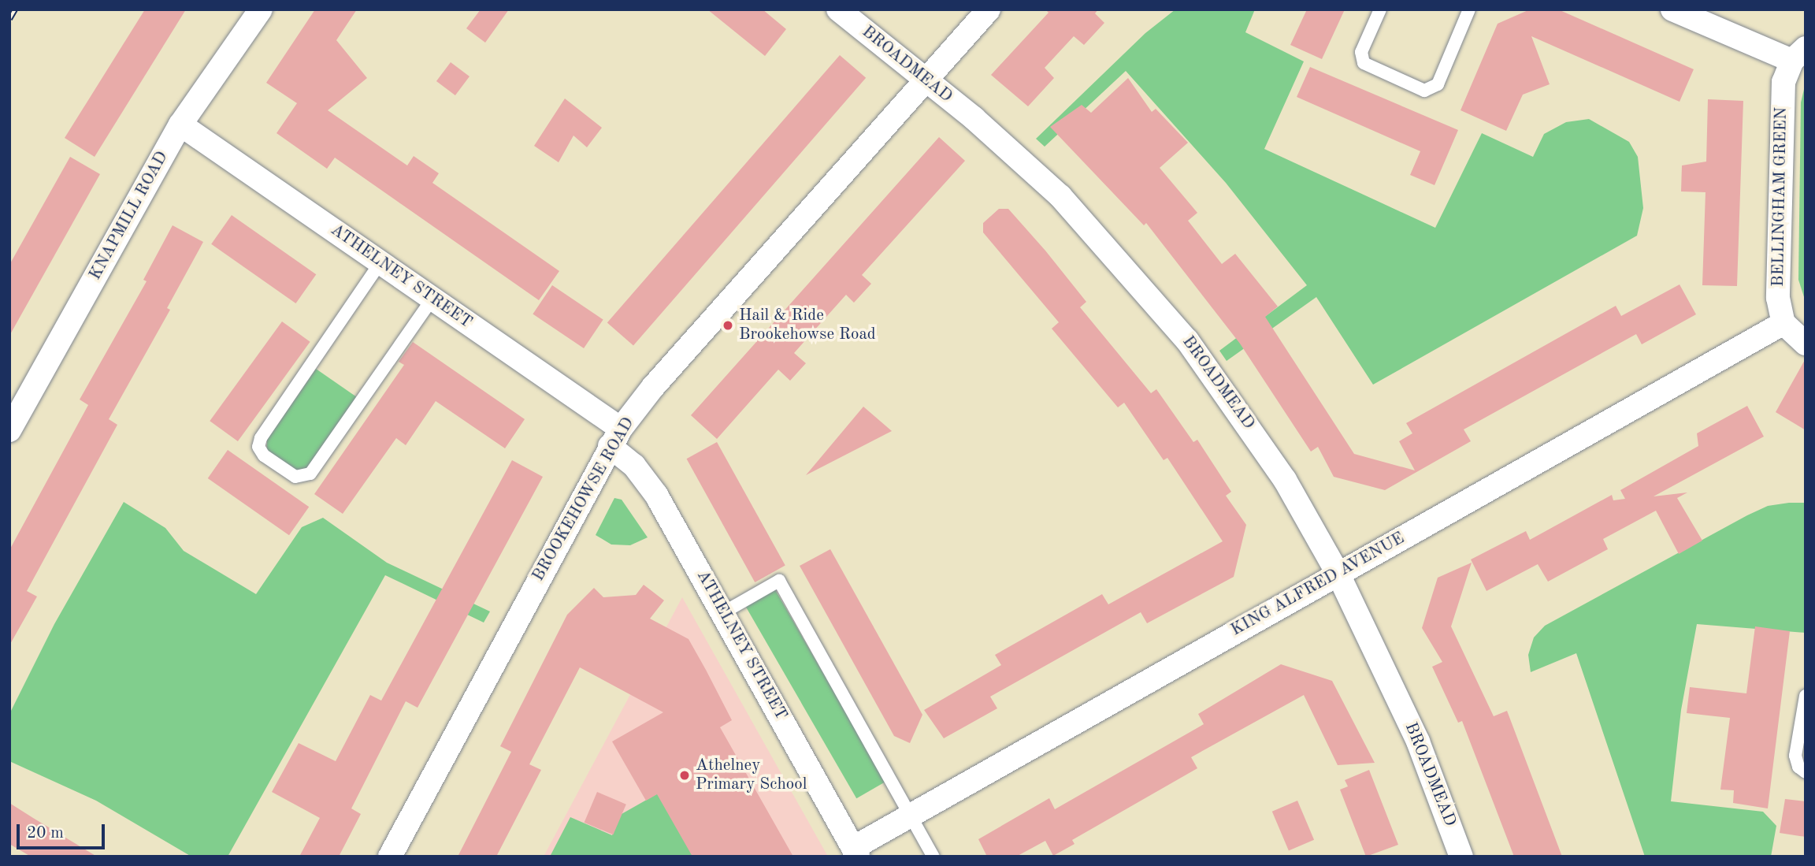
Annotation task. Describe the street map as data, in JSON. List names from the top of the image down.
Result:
{
  "streets": {
    "street": [
      "BROADMEAD",
      "BELLINGHAM GREEN",
      "KNAPMILL ROAD",
      "ATHELNEY STREET",
      "BROOKEHOWSE ROAD",
      "KING ALFRED AVENUE"
    ]
  },
  "crossings": [
    ["BROADMEAD", "BROOKEHOWSE ROAD"],
    ["BROADMEAD", "KING ALFRED AVENUE"],
    ["BELLINGHAM GREEN", "KING ALFRED AVENUE"],
    ["KNAPMILL ROAD", "ATHELNEY STREET"],
    ["ATHELNEY STREET", "BROOKEHOWSE ROAD"],
    ["ATHELNEY STREET", "KING ALFRED AVENUE"]
  ],
  "places": ["Hail & Ride Brookehowse Road", "Athelney Primary School"],
  "scale_bar": "20 m"
}
